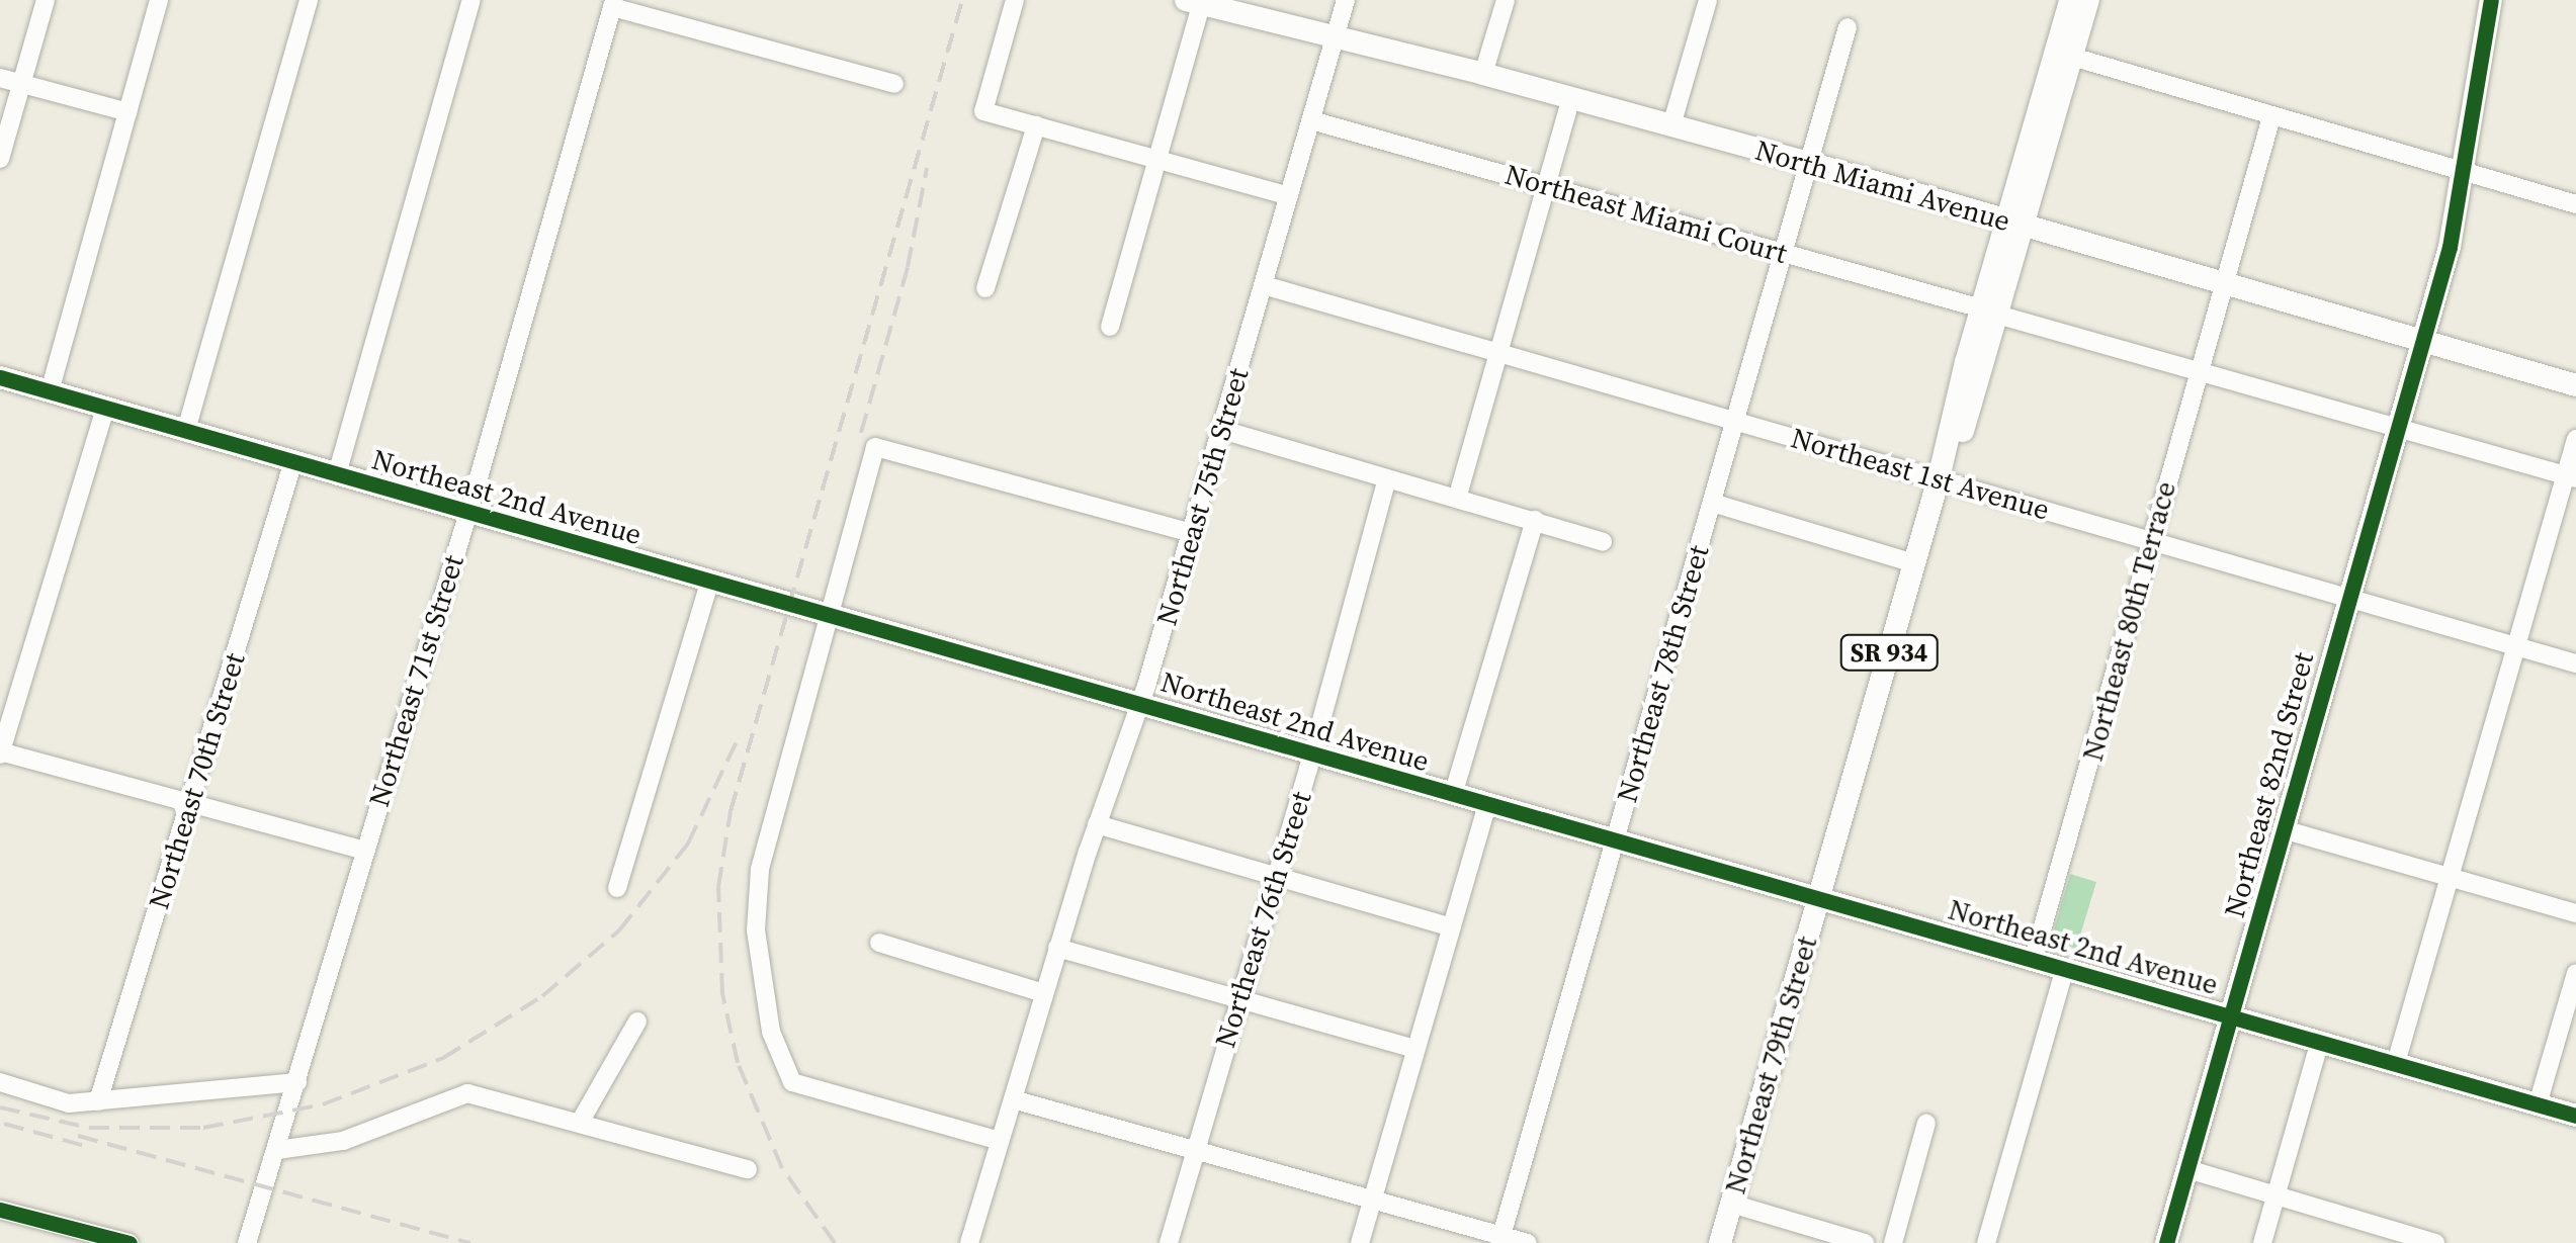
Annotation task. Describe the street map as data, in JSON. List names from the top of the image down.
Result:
{
  "streets": {
    "main road": [
      "North Miami Avenue",
      "Northeast 2nd Avenue",
      "SR 934",
      "Northeast 82nd Street",
      "Northeast 79th Street"
    ],
    "street": [
      "Northeast Miami Court",
      "Northeast 1st Avenue",
      "Northeast 75th Street",
      "Northeast 80th Terrace",
      "Northeast 78th Street",
      "Northeast 71st Street",
      "Northeast 70th Street",
      "Northeast 76th Street"
    ]
  },
  "crossings": [
    ["North Miami Avenue", "Northeast 75th Street"],
    ["North Miami Avenue", "Northeast 80th Terrace"],
    ["North Miami Avenue", "Northeast 78th Street"],
    ["North Miami Avenue", "Northeast 82nd Street"],
    ["North Miami Avenue", "Northeast 79th Street"],
    ["Northeast Miami Court", "Northeast 75th Street"],
    ["Northeast Miami Court", "Northeast 80th Terrace"],
    ["Northeast Miami Court", "Northeast 78th Street"],
    ["Northeast Miami Court", "Northeast 82nd Street"],
    ["Northeast Miami Court", "Northeast 79th Street"],
    ["Northeast 1st Avenue", "Northeast 75th Street"],
    ["Northeast 1st Avenue", "Northeast 80th Terrace"],
    ["Northeast 1st Avenue", "Northeast 78th Street"],
    ["Northeast 1st Avenue", "Northeast 82nd Street"],
    ["Northeast 1st Avenue", "Northeast 79th Street"],
    ["Northeast 2nd Avenue", "Northeast 75th Street"],
    ["Northeast 2nd Avenue", "Northeast 80th Terrace"],
    ["Northeast 2nd Avenue", "Northeast 78th Street"],
    ["Northeast 2nd Avenue", "Northeast 71st Street"],
    ["Northeast 2nd Avenue", "Northeast 70th Street"],
    ["Northeast 2nd Avenue", "Northeast 82nd Street"],
    ["Northeast 2nd Avenue", "Northeast 76th Street"],
    ["Northeast 2nd Avenue", "Northeast 79th Street"]
  ]
}
